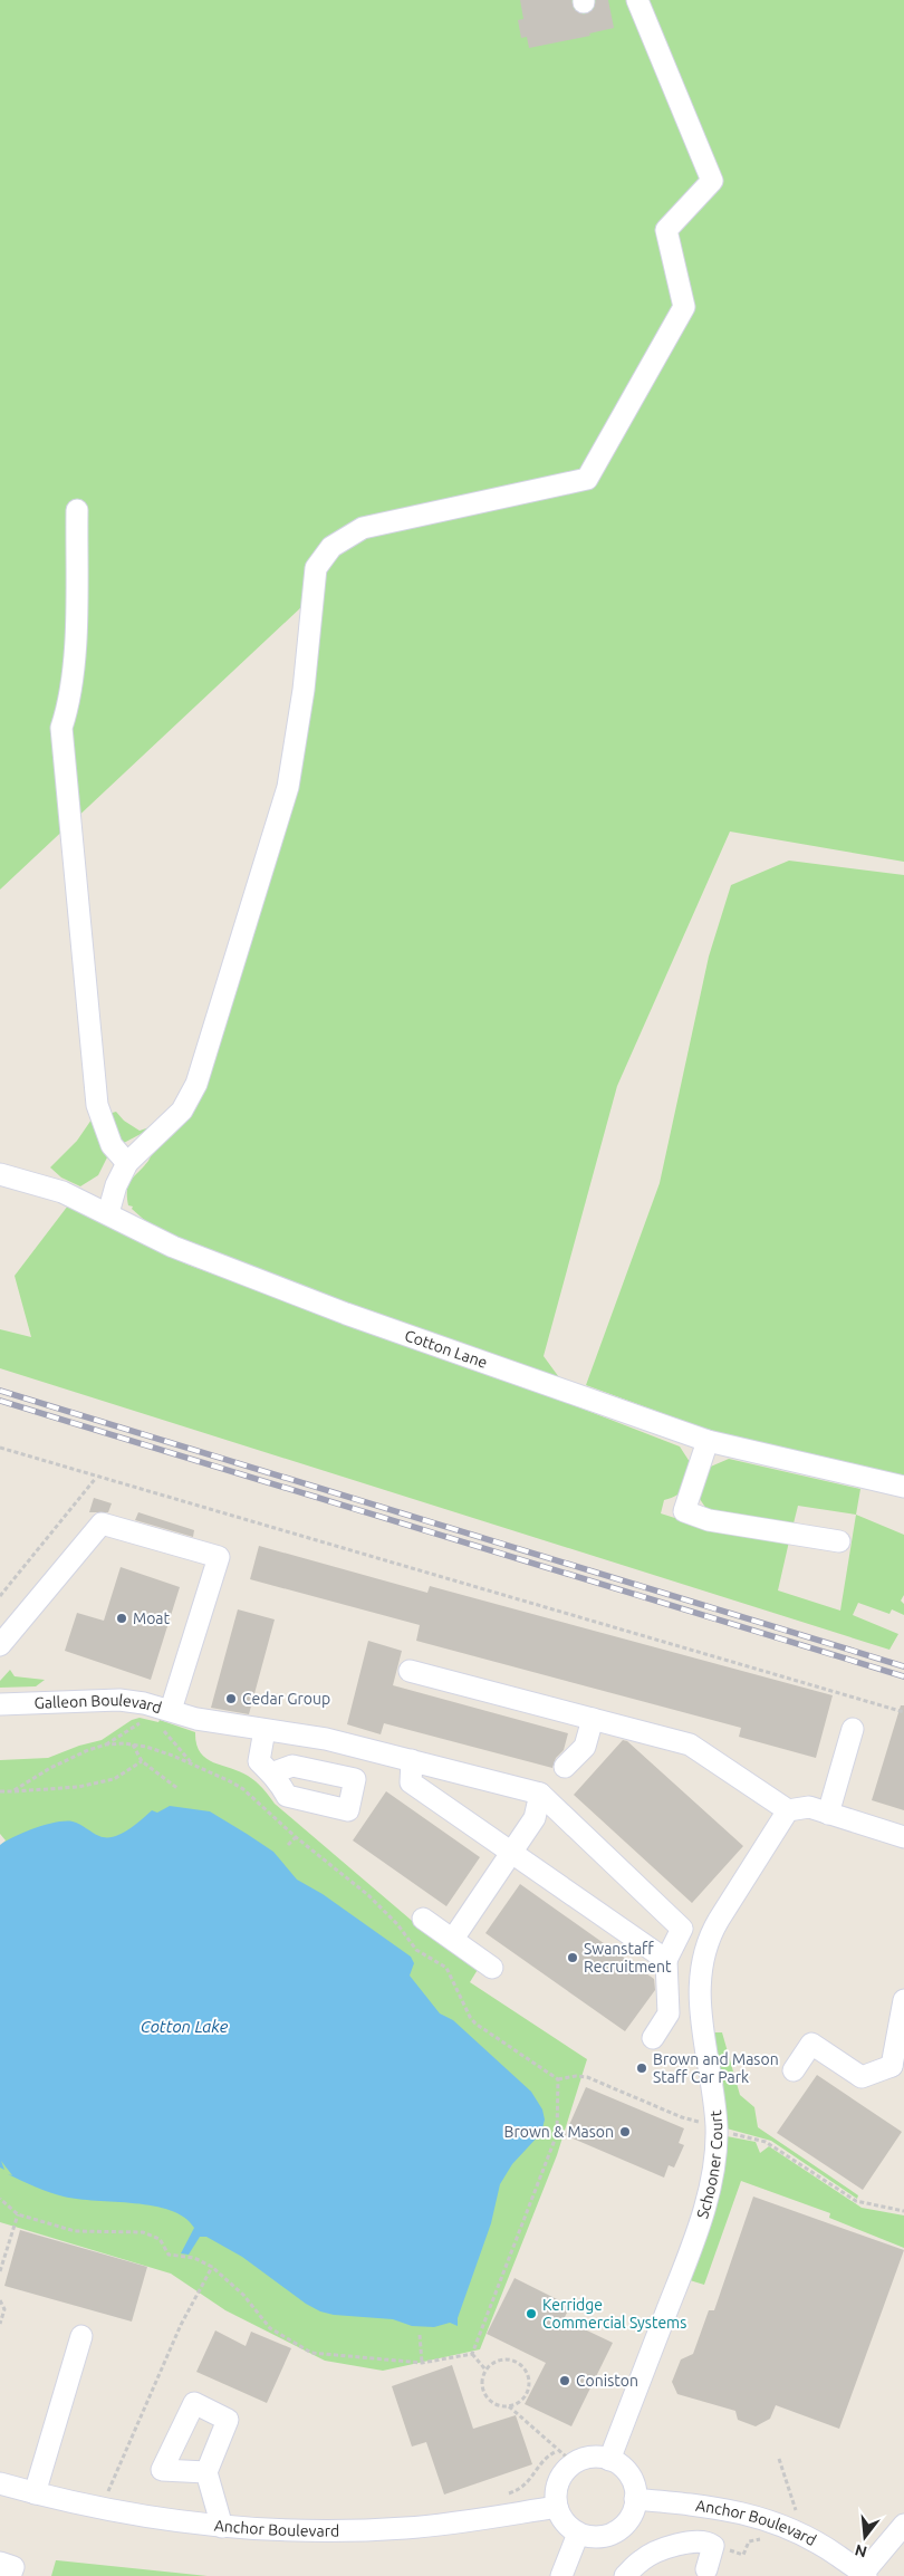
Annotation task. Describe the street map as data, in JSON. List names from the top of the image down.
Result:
{
  "streets": {
    "street": [
      "Cotton Lane",
      "Galleon Boulevard",
      "Schooner Court",
      "Anchor Boulevard"
    ]
  },
  "crossings": [
    ["Schooner Court", "Anchor Boulevard"]
  ],
  "water": ["Cotton Lake"],
  "places": [
    "Moat",
    "Cedar Group",
    "Swanstaff Recruitment",
    "Brown and Mason Staff Car Park",
    "Brown & Mason",
    "Kerridge Commercial Systems",
    "Coniston"
  ],
  "north": "bottom"
}
